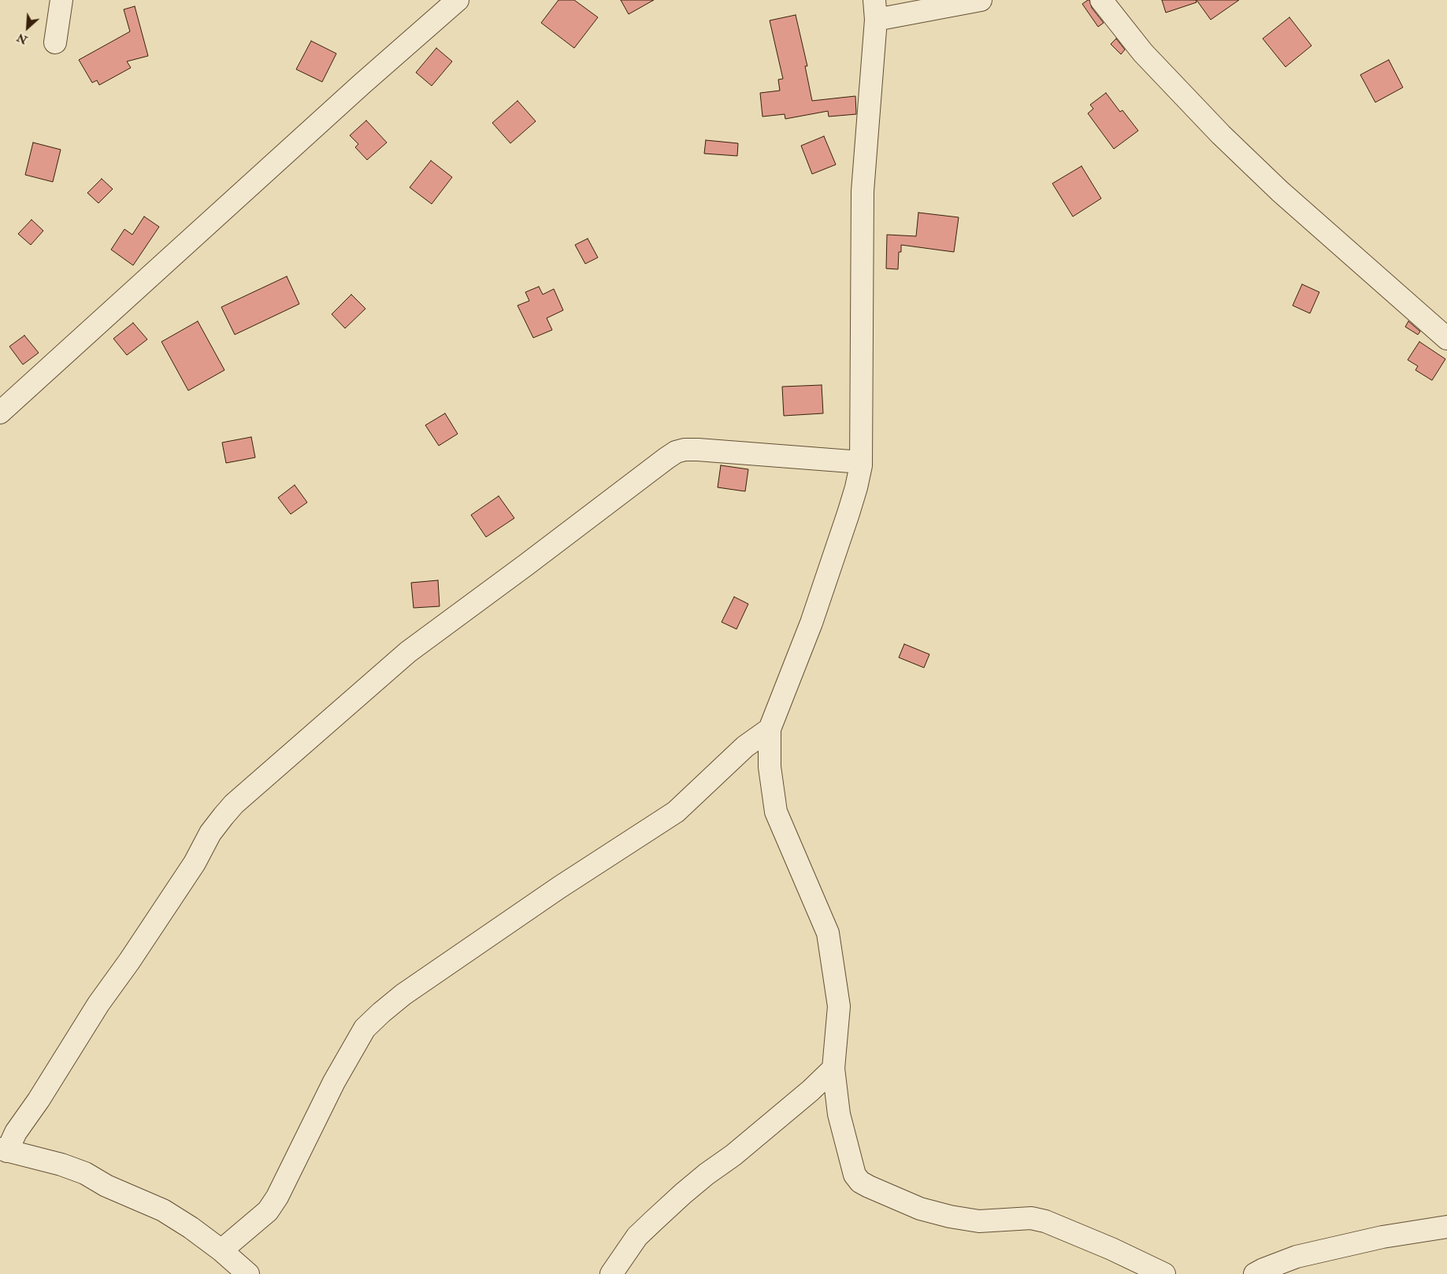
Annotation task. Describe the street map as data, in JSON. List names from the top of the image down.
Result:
{
  "north": "bottom left"
}
